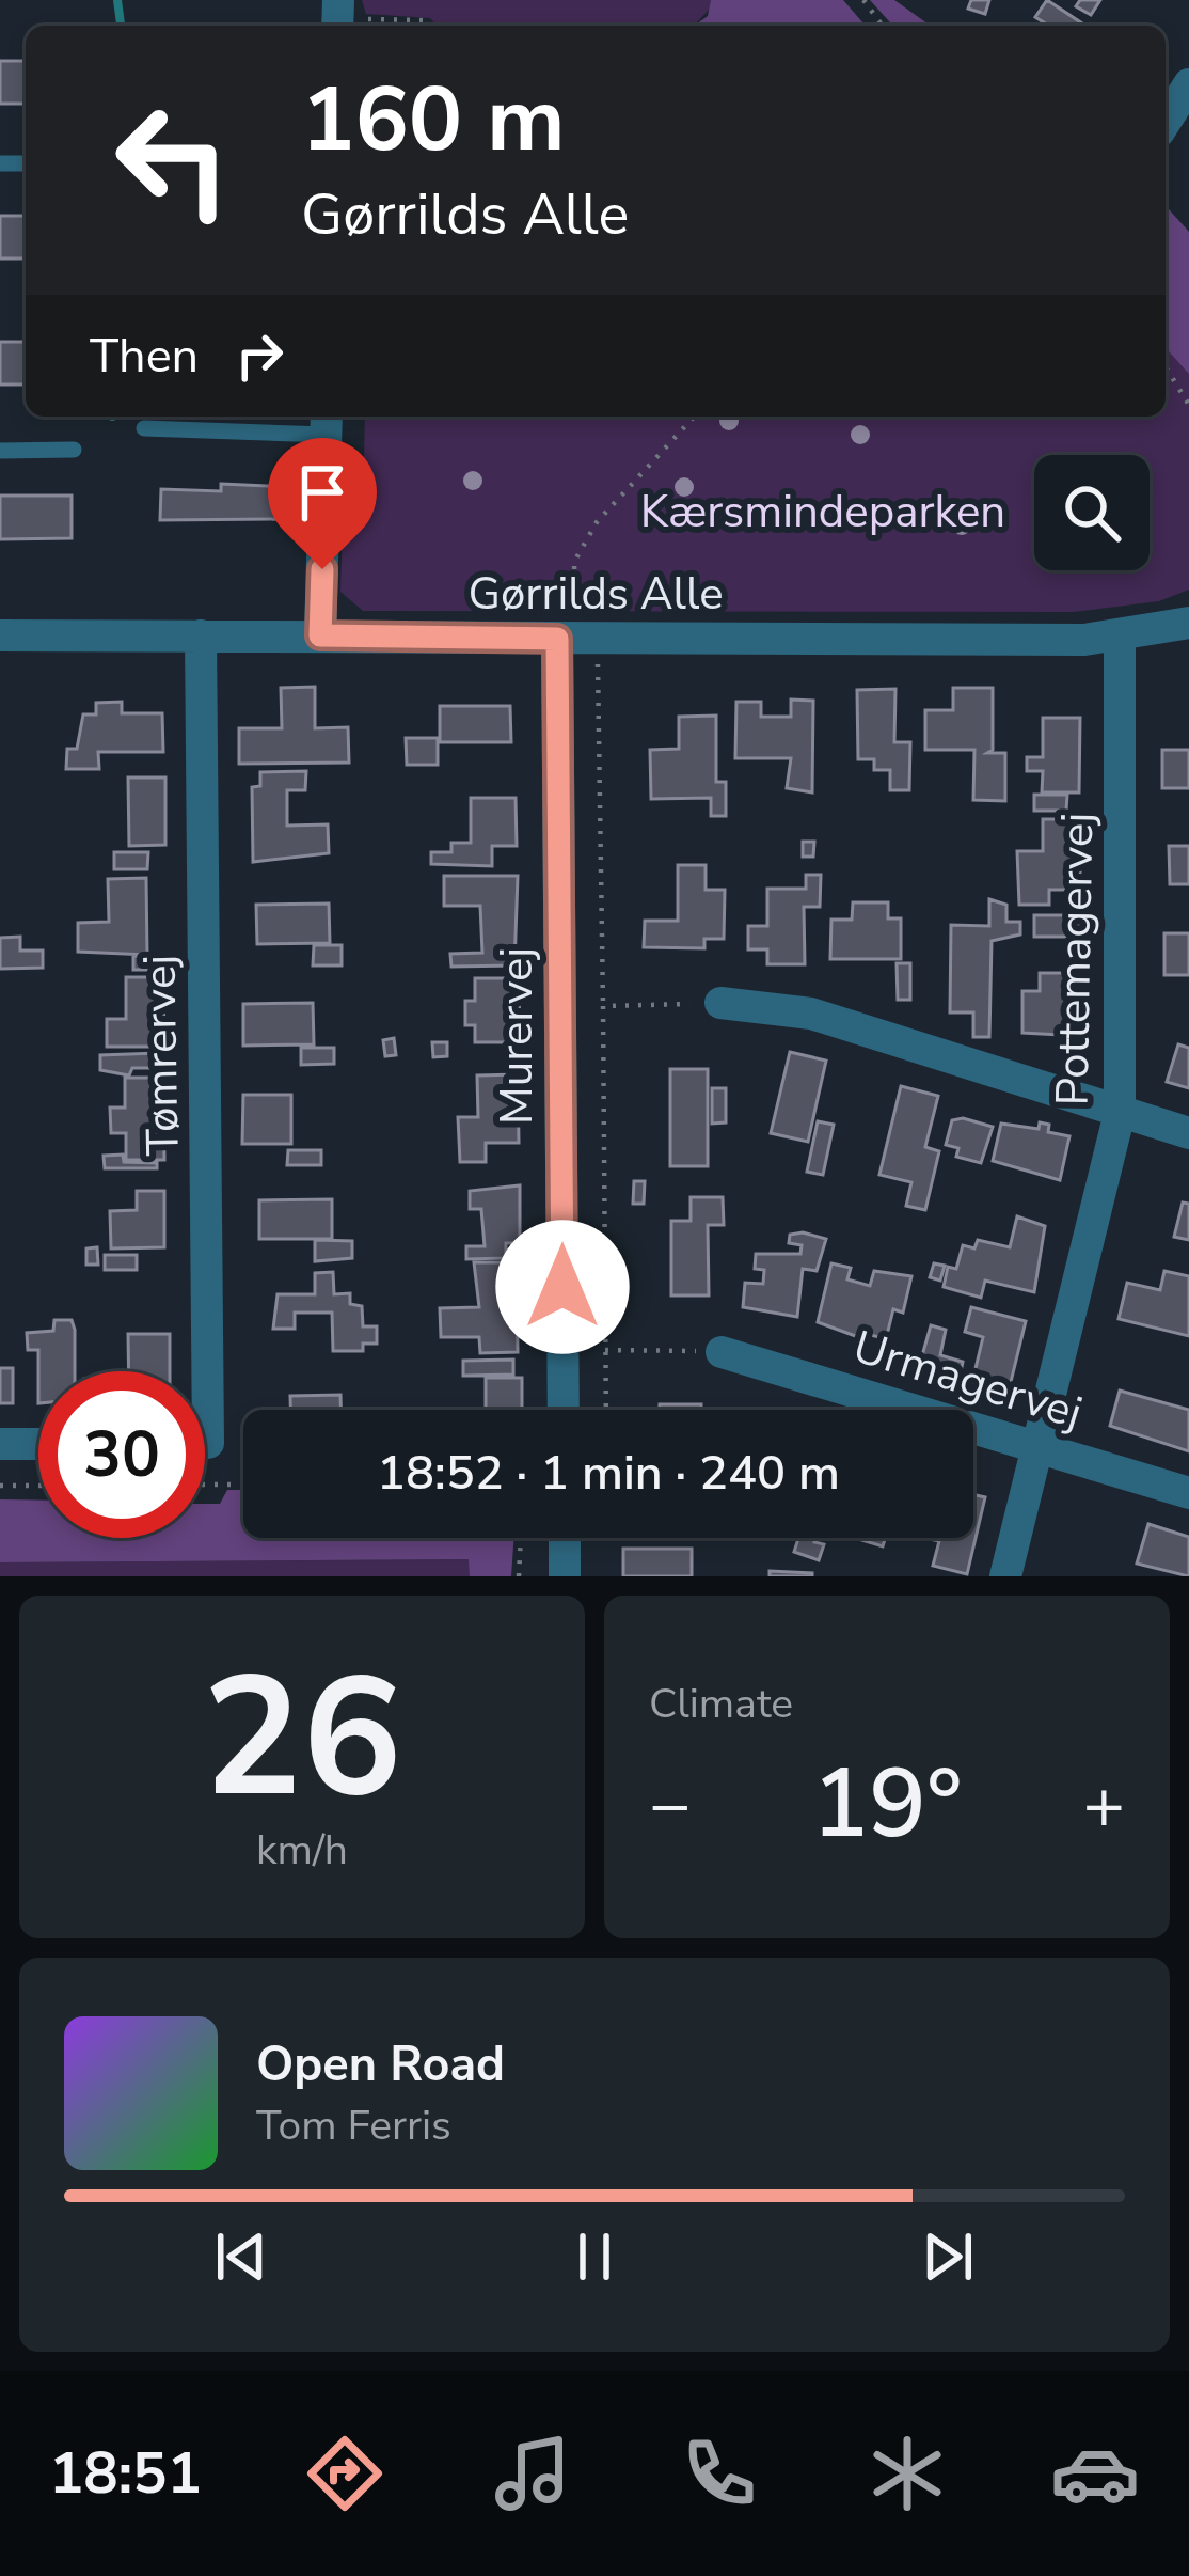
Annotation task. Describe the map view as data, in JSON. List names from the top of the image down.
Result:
{
  "streets": {
    "street": [
      "Gørrilds Alle",
      "Pottemagervej",
      "Murervej",
      "Tømrervej",
      "Urmagervej"
    ]
  },
  "crossings": [
    ["Gørrilds Alle", "Pottemagervej"],
    ["Gørrilds Alle", "Murervej"],
    ["Gørrilds Alle", "Tømrervej"],
    ["Pottemagervej", "Urmagervej"]
  ],
  "parks": ["Kærsmindeparken"],
  "page": {
    "turn": ["160 m", "Gørrilds Alle"],
    "then": "Then",
    "limit": "30",
    "trip": "18:52 · 1 min · 240 m",
    "tile": [
      ["26", "km/h"],
      "Climate"
    ],
    "heat": ["−", "19°", "+"],
    "song": ["Open Road", "Tom Ferris"],
    "tabs": "18:51"
  }
}
